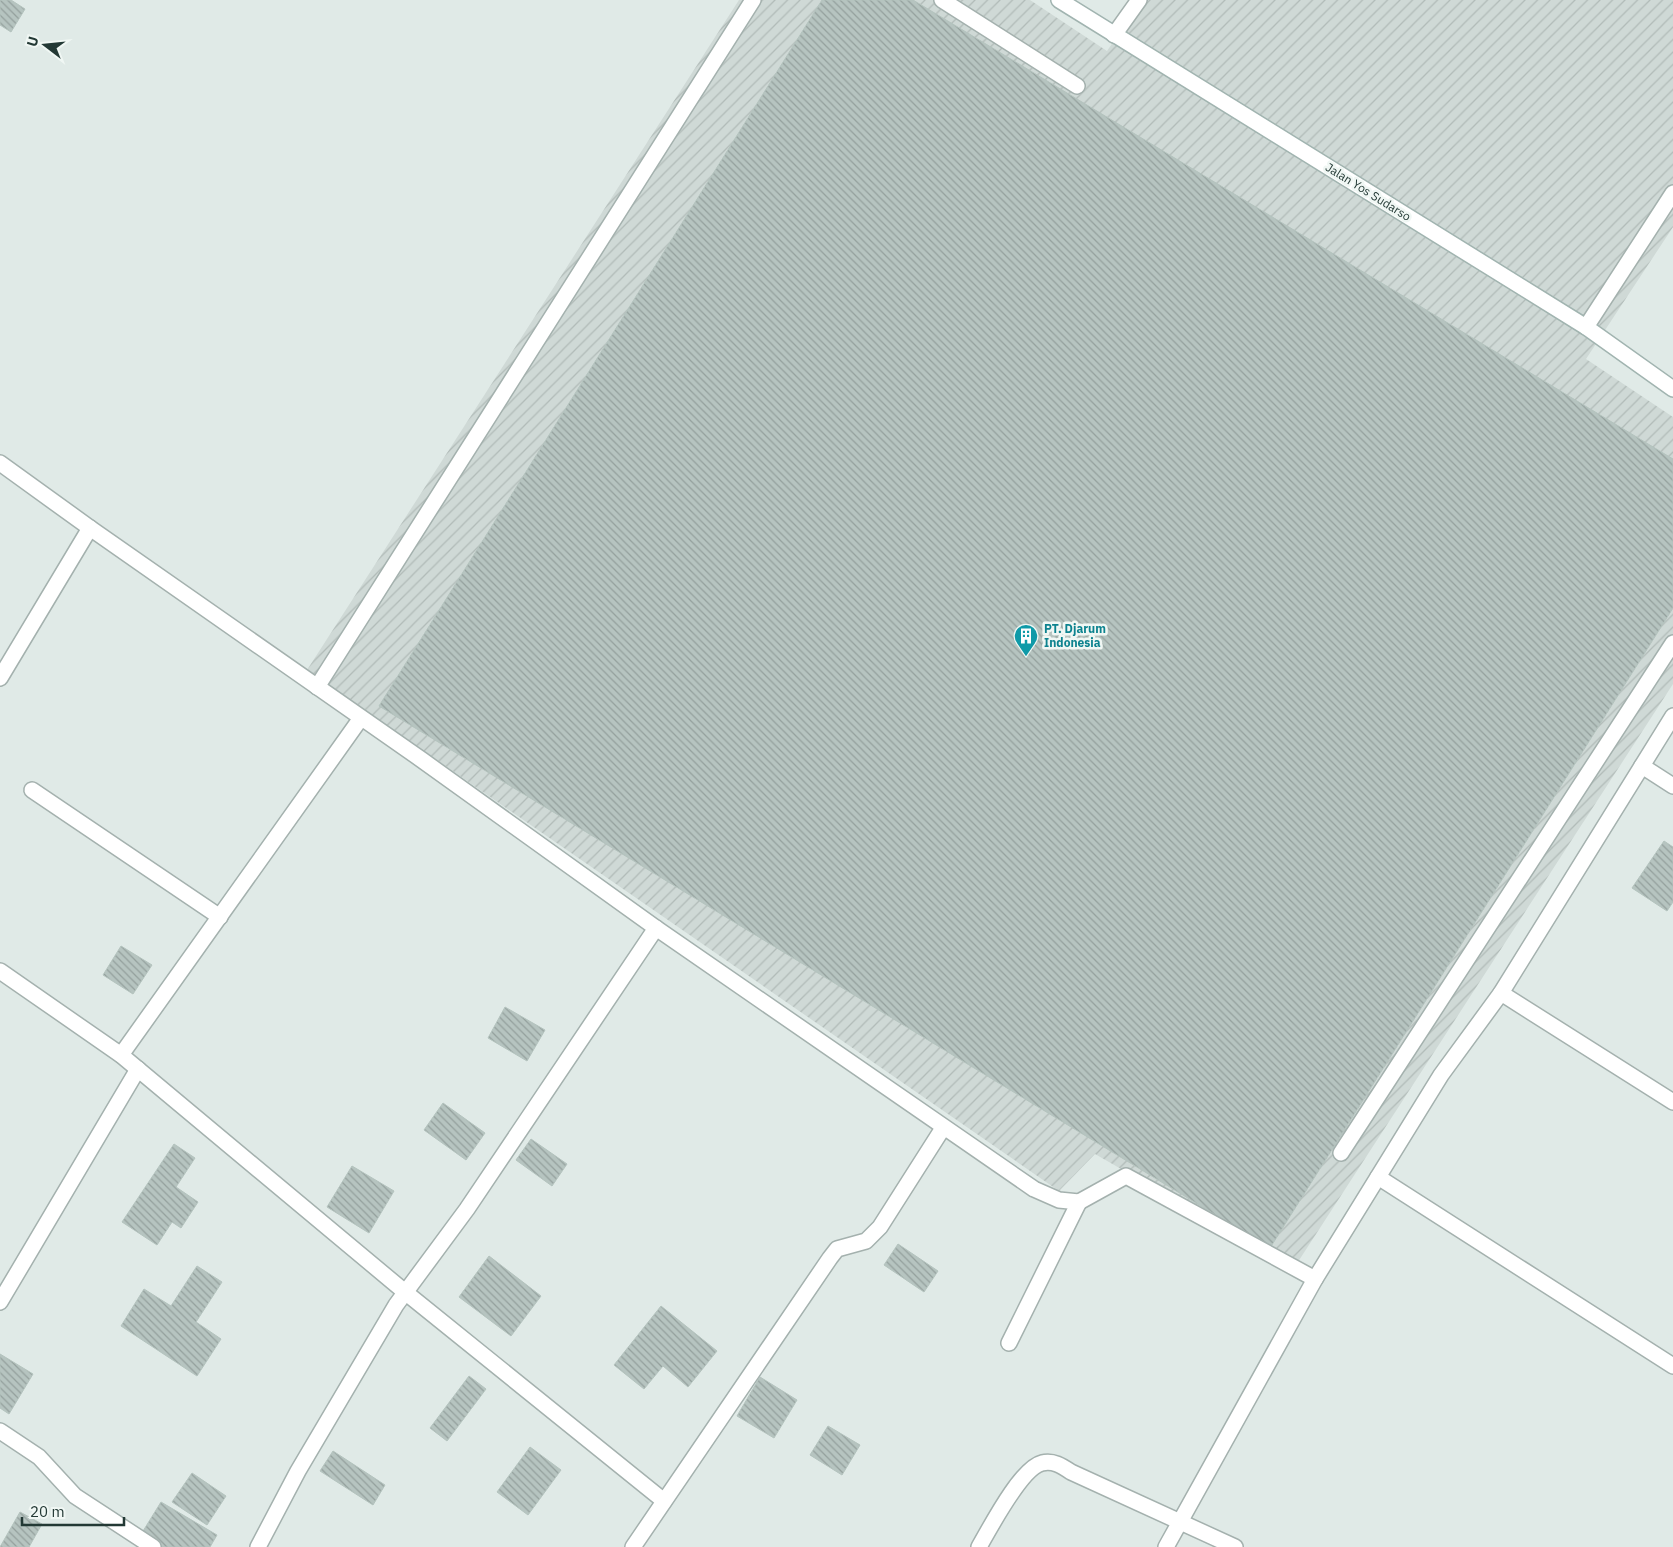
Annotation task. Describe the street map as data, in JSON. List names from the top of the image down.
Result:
{
  "streets": {
    "street": ["Jalan Yos Sudarso"]
  },
  "places": {
    "building": ["PT. Djarum Indonesia"]
  },
  "scale_bar": "20 m",
  "north": "left"
}
